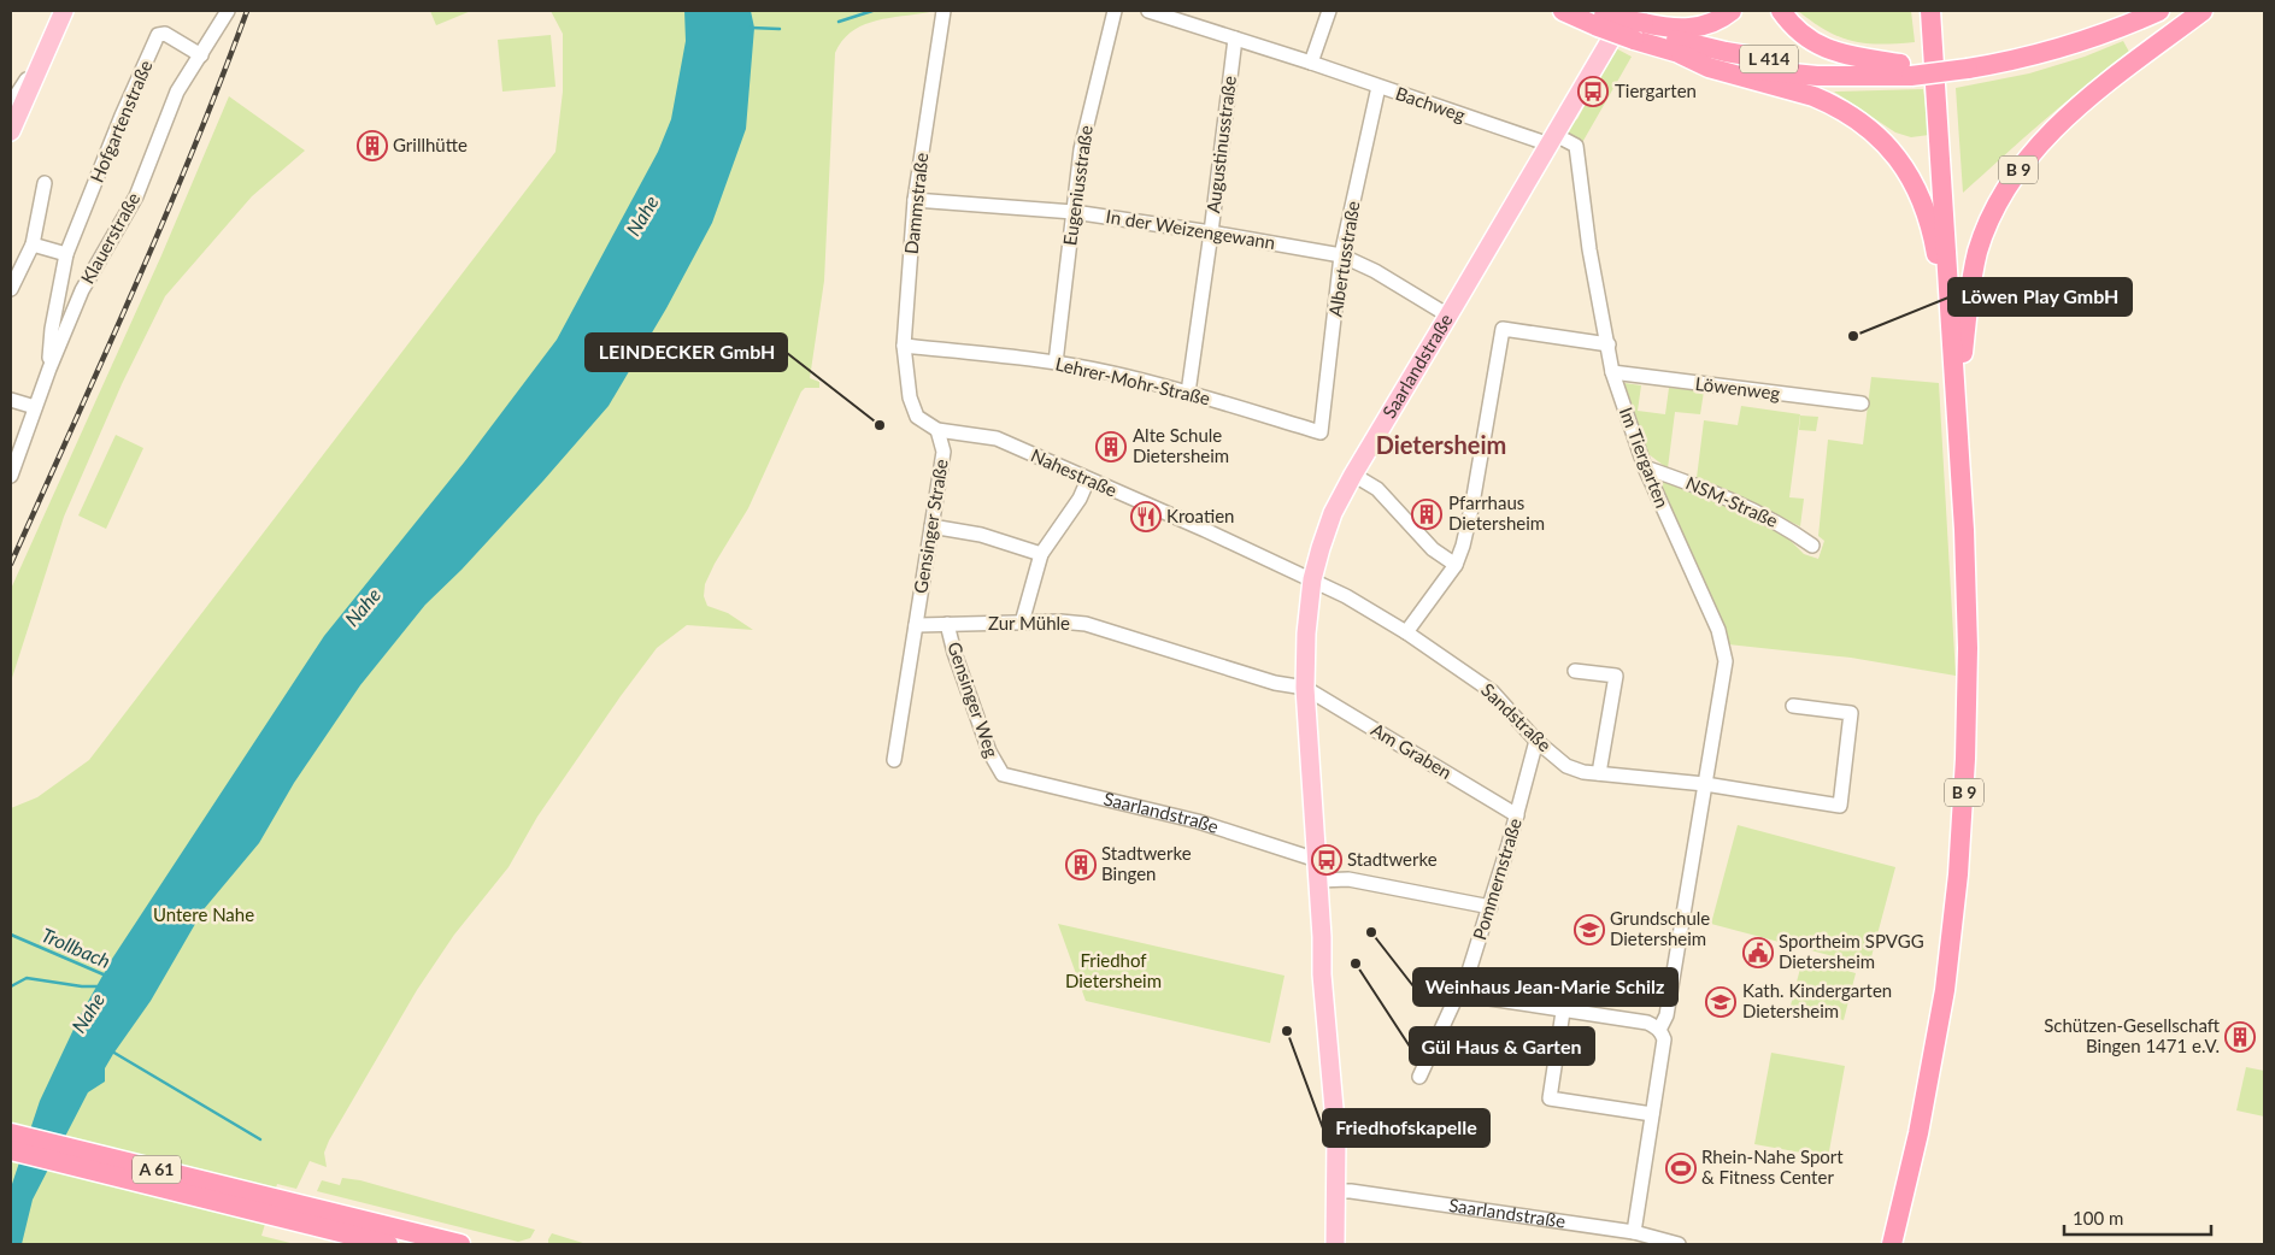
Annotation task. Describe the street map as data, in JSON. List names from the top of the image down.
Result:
{
  "streets": {
    "highway": ["L 414", "B 9", "A 61"],
    "main road": ["Saarlandstraße"],
    "street": [
      "Bachweg",
      "Hofgartenstraße",
      "Augustinusstraße",
      "Eugeniusstraße",
      "Dammstraße",
      "In der Weizengewann",
      "Klauerstraße",
      "Albertusstraße",
      "Lehrer-Mohr-Straße",
      "Löwenweg",
      "Im Tiergarten",
      "Nahestraße",
      "NSM-Straße",
      "Gensinger Straße",
      "Zur Mühle",
      "Gensinger Weg",
      "Sandstraße",
      "Am Graben",
      "Pommernstraße"
    ]
  },
  "crossings": [
    ["L 414", "B 9"],
    ["Bachweg", "Augustinusstraße"],
    ["Bachweg", "Albertusstraße"],
    ["Bachweg", "Saarlandstraße"],
    ["Bachweg", "Im Tiergarten"],
    ["Hofgartenstraße", "Klauerstraße"],
    ["Augustinusstraße", "In der Weizengewann"],
    ["Augustinusstraße", "Lehrer-Mohr-Straße"],
    ["Eugeniusstraße", "In der Weizengewann"],
    ["Eugeniusstraße", "Lehrer-Mohr-Straße"],
    ["Dammstraße", "In der Weizengewann"],
    ["Dammstraße", "Lehrer-Mohr-Straße"],
    ["Dammstraße", "Nahestraße"],
    ["Dammstraße", "Gensinger Straße"],
    ["In der Weizengewann", "Albertusstraße"],
    ["In der Weizengewann", "Saarlandstraße"],
    ["Albertusstraße", "Lehrer-Mohr-Straße"],
    ["Saarlandstraße", "Im Tiergarten"],
    ["Saarlandstraße", "Nahestraße"],
    ["Saarlandstraße", "Zur Mühle"],
    ["Saarlandstraße", "Gensinger Weg"],
    ["Saarlandstraße", "Sandstraße"],
    ["Saarlandstraße", "Am Graben"],
    ["Löwenweg", "Im Tiergarten"],
    ["Im Tiergarten", "NSM-Straße"],
    ["Im Tiergarten", "Sandstraße"],
    ["Nahestraße", "Gensinger Straße"],
    ["Nahestraße", "Sandstraße"],
    ["Gensinger Straße", "Zur Mühle"],
    ["Zur Mühle", "Gensinger Weg"],
    ["Zur Mühle", "Am Graben"],
    ["Sandstraße", "Pommernstraße"],
    ["Am Graben", "Pommernstraße"]
  ],
  "districts": ["Dietersheim"],
  "water": ["Nahe", "Trollbach"],
  "parks": ["Untere Nahe", "Friedhof Dietersheim"],
  "places": {
    "bus stop": ["Tiergarten", "Stadtwerke"],
    "building": [
      "Grillhütte",
      "Alte Schule Dietersheim",
      "Pfarrhaus Dietersheim",
      "Stadtwerke Bingen",
      "Schützen-Gesellschaft Bingen 1471 e.V."
    ],
    "other": [
      "Löwen Play GmbH",
      "LEINDECKER GmbH",
      "Weinhaus Jean-Marie Schilz",
      "Gül Haus & Garten",
      "Friedhofskapelle"
    ],
    "restaurant": ["Kroatien"],
    "school or university": ["Grundschule Dietersheim", "Kath. Kindergarten Dietersheim"],
    "public building": ["Sportheim SPVGG Dietersheim"],
    "sports": ["Rhein-Nahe Sport & Fitness Center"]
  },
  "scale_bar": "100 m"
}
